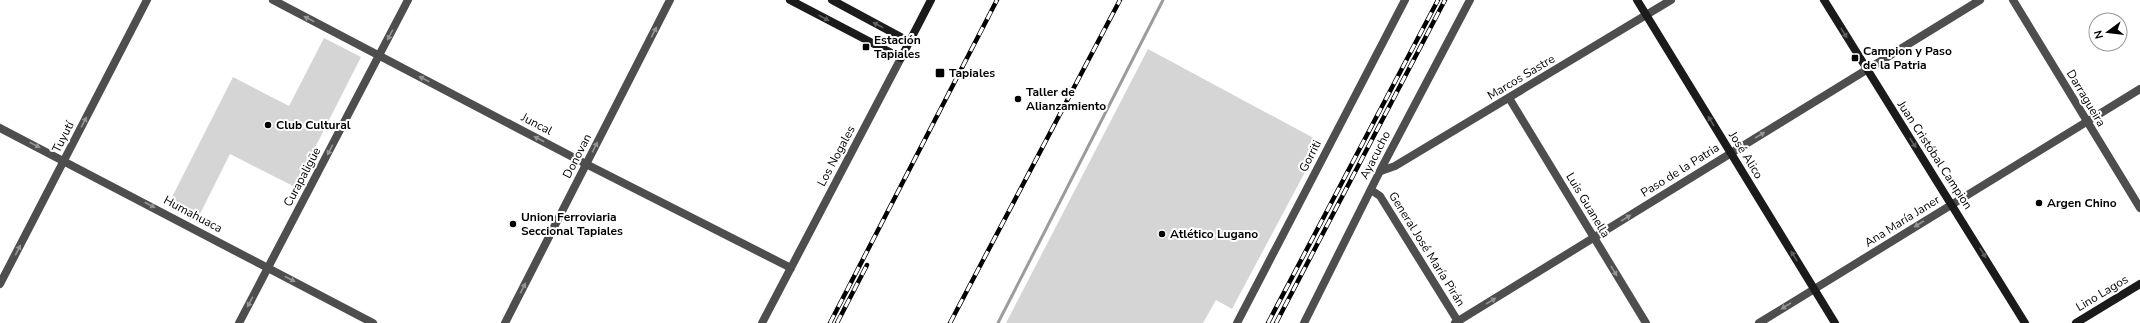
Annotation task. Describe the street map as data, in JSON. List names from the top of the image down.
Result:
{
  "streets": {
    "street": [
      "Marcos Sastre",
      "Darragueira",
      "Juncal",
      "Tuyutí",
      "Ayacucho",
      "José Alico",
      "Juan Cristóbal Campion",
      "Donovan",
      "Los Nogales",
      "Gorriti",
      "Paso de la Patria",
      "Curapaligüe",
      "Luis Guanella",
      "Humahuaca",
      "Ana María Janer",
      "General José María Pirán",
      "Lino Lagos"
    ]
  },
  "crossings": [
    ["Marcos Sastre", "Ayacucho"],
    ["Marcos Sastre", "José Alico"],
    ["Marcos Sastre", "Luis Guanella"],
    ["Darragueira", "Ana María Janer"],
    ["Juncal", "Donovan"],
    ["Juncal", "Los Nogales"],
    ["Juncal", "Curapaligüe"],
    ["Tuyutí", "Humahuaca"],
    ["Ayacucho", "General José María Pirán"],
    ["José Alico", "Paso de la Patria"],
    ["José Alico", "Ana María Janer"],
    ["Juan Cristóbal Campion", "Paso de la Patria"],
    ["Juan Cristóbal Campion", "Ana María Janer"],
    ["Paso de la Patria", "Luis Guanella"],
    ["Paso de la Patria", "General José María Pirán"],
    ["Curapaligüe", "Humahuaca"]
  ],
  "one_way": [
    "Juncal",
    "Tuyutí",
    "José Alico",
    "Juan Cristóbal Campion",
    "Donovan",
    "Paso de la Patria",
    "Curapaligüe",
    "Luis Guanella",
    "Humahuaca",
    "Ana María Janer"
  ],
  "places": {
    "transit": ["Estación Tapiales", "Campion y Paso de la Patria", "Tapiales"],
    "other": [
      "Taller de Alianzamiento",
      "Club Cultural",
      "Argen Chino",
      "Union Ferroviaria Seccional Tapiales",
      "Atlético Lugano"
    ]
  },
  "north": "left"
}
